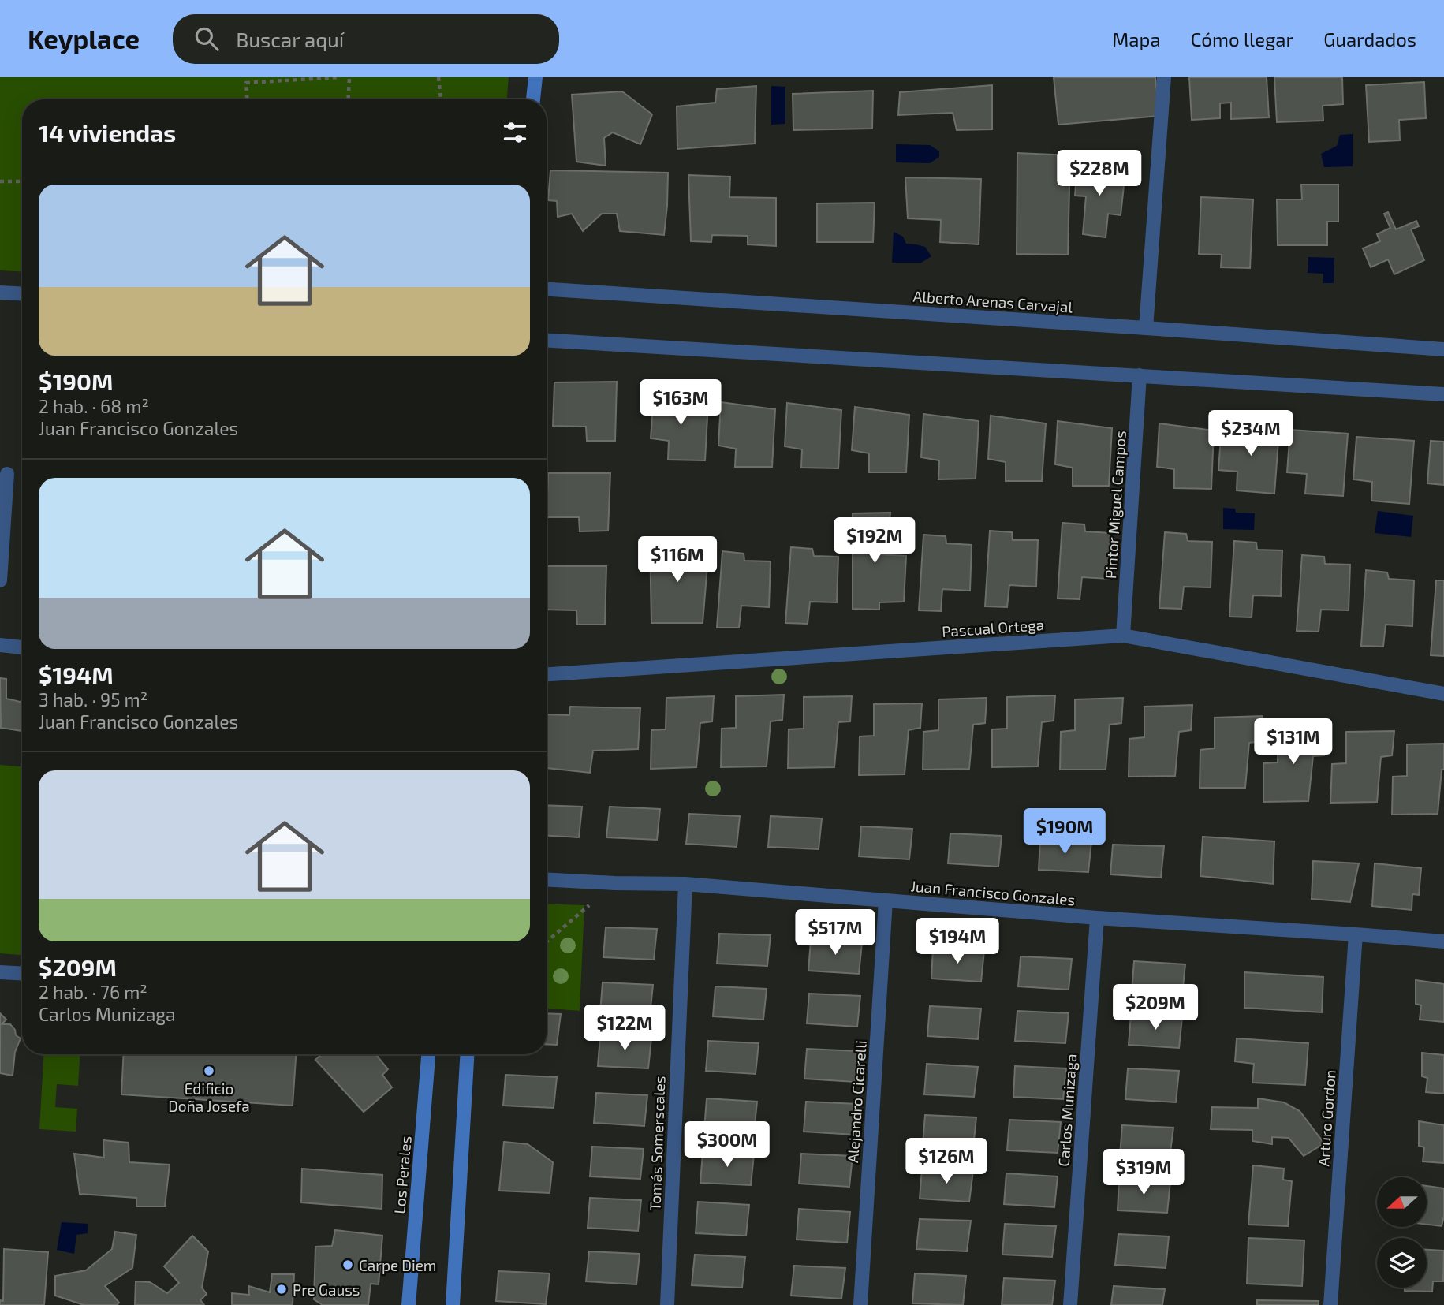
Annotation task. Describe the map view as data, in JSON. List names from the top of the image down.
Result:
{
  "streets": {
    "main road": ["Los Perales"],
    "street": [
      "Alberto Arenas Carvajal",
      "Pintor Miguel Campos",
      "Pascual Ortega",
      "Juan Francisco Gonzales",
      "Alejandro Cicarelli",
      "Carlos Munizaga",
      "Arturo Gordon",
      "Tomás Somerscales"
    ]
  },
  "crossings": [
    ["Pintor Miguel Campos", "Pascual Ortega"],
    ["Juan Francisco Gonzales", "Alejandro Cicarelli"],
    ["Juan Francisco Gonzales", "Carlos Munizaga"],
    ["Juan Francisco Gonzales", "Arturo Gordon"],
    ["Juan Francisco Gonzales", "Tomás Somerscales"]
  ],
  "places": ["Edificio Doña Josefa", "Carpe Diem", "Pre Gauss"],
  "north": "left",
  "page": {
    "header": "Keyplace",
    "search": "Buscar aquí",
    "nav": ["Mapa", "Cómo llegar", "Guardados"],
    "heading": "14 viviendas",
    "price": [
      "$228M",
      "$163M",
      "$234M",
      "$192M",
      "$116M",
      "$131M",
      "$190M",
      "$517M",
      "$194M",
      "$209M",
      "$122M",
      "$300M",
      "$126M",
      "$319M"
    ],
    "list": [
      {
        "name": "$190M",
        "note": "2 hab. · 68 m² · Juan Francisco Gonzales"
      },
      {
        "name": "$194M",
        "note": "3 hab. · 95 m² · Juan Francisco Gonzales"
      },
      {
        "name": "$209M",
        "note": "2 hab. · 76 m² · Carlos Munizaga"
      }
    ]
  }
}
